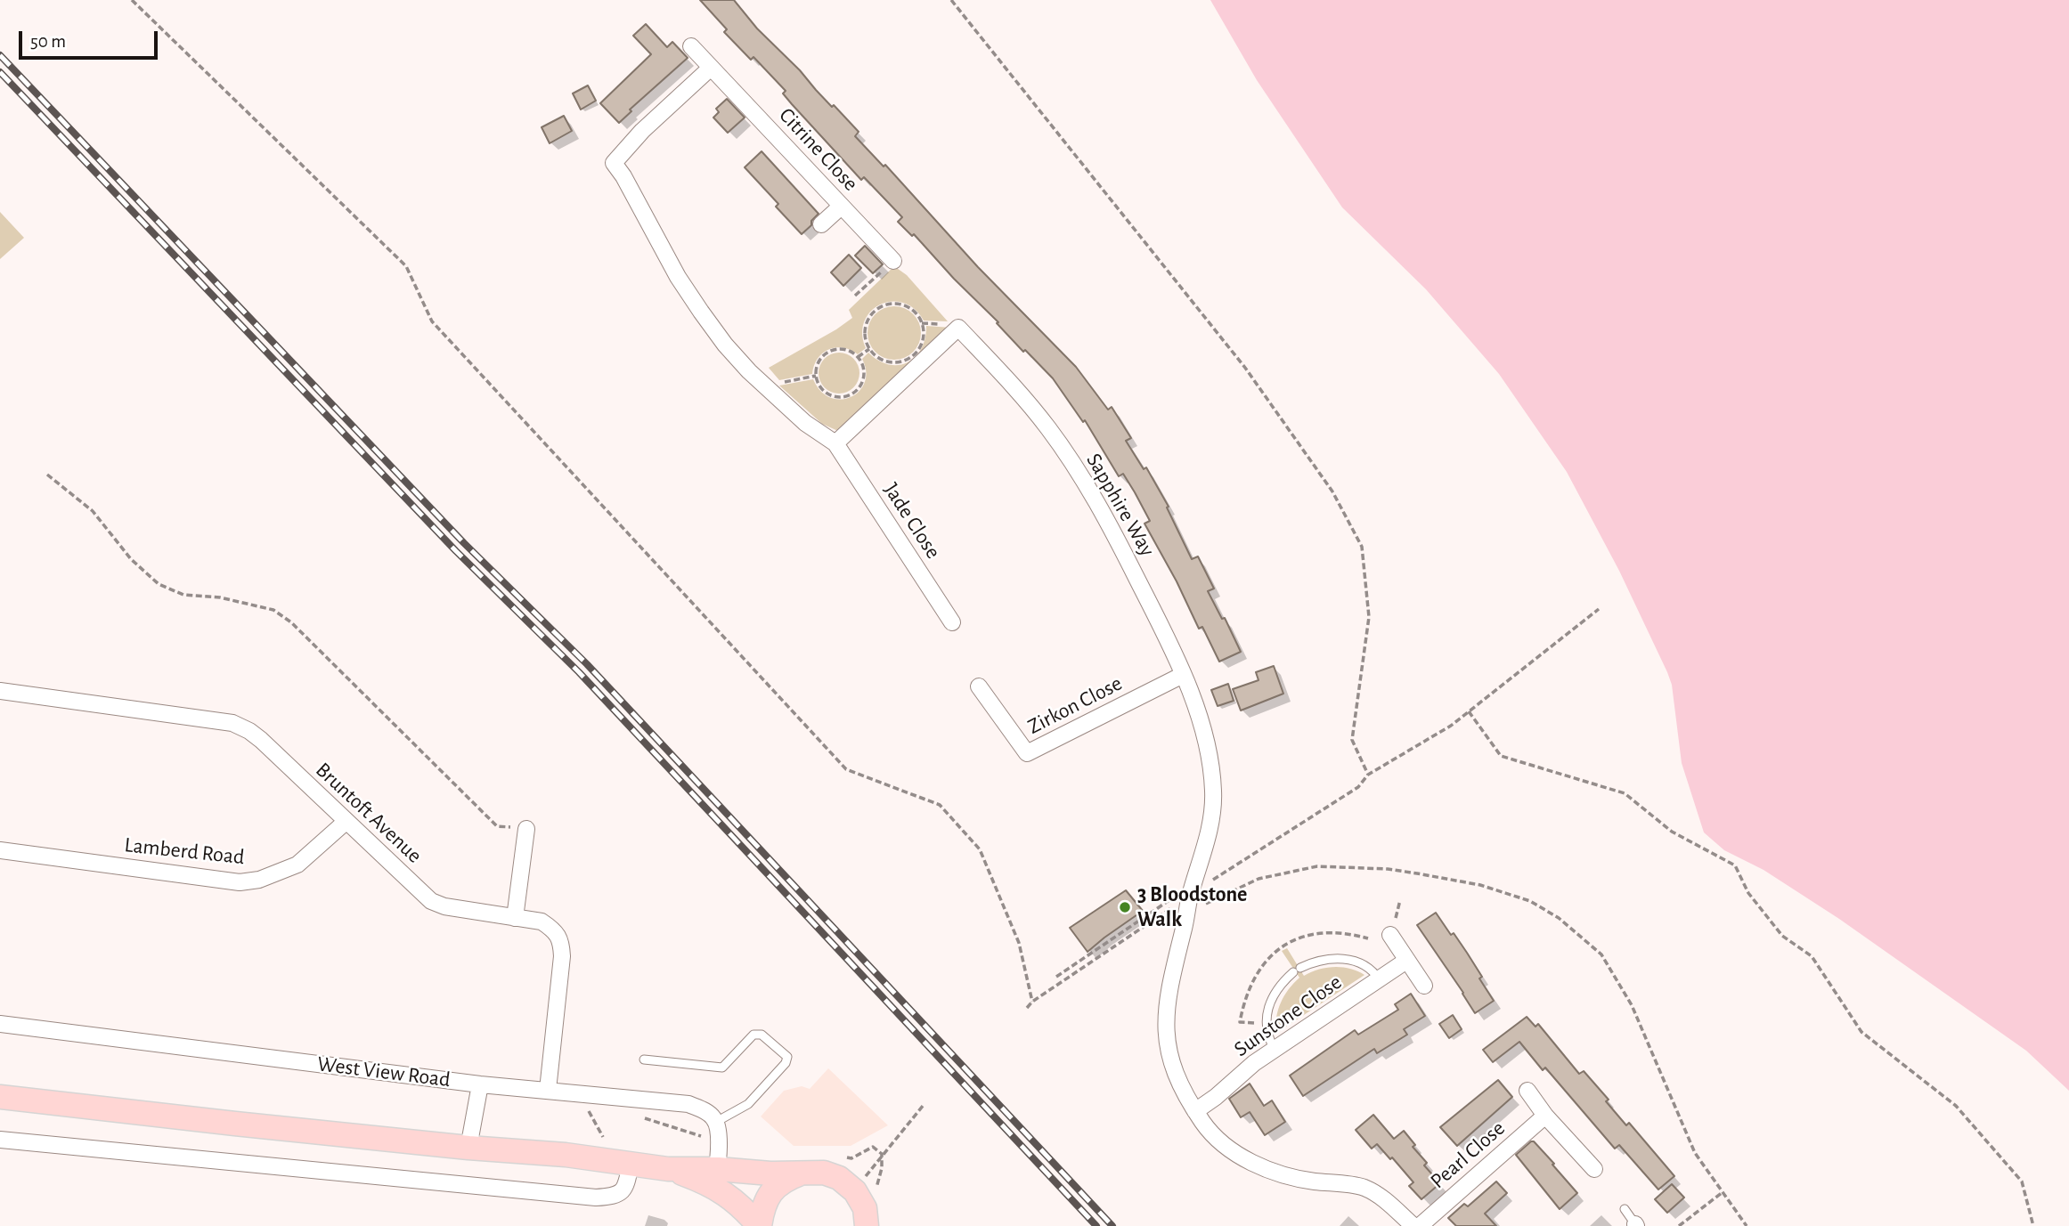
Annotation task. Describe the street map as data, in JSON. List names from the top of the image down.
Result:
{
  "streets": {
    "street": [
      "Citrine Close",
      "Sapphire Way",
      "Jade Close",
      "Zirkon Close",
      "Bruntoft Avenue",
      "Lamberd Road",
      "Sunstone Close",
      "West View Road",
      "Pearl Close"
    ]
  },
  "crossings": [
    ["Sapphire Way", "Jade Close"],
    ["Sapphire Way", "Zirkon Close"],
    ["Sapphire Way", "Sunstone Close"],
    ["Bruntoft Avenue", "Lamberd Road"],
    ["Bruntoft Avenue", "West View Road"]
  ],
  "places": ["3 Bloodstone Walk"],
  "scale_bar": "50 m"
}
